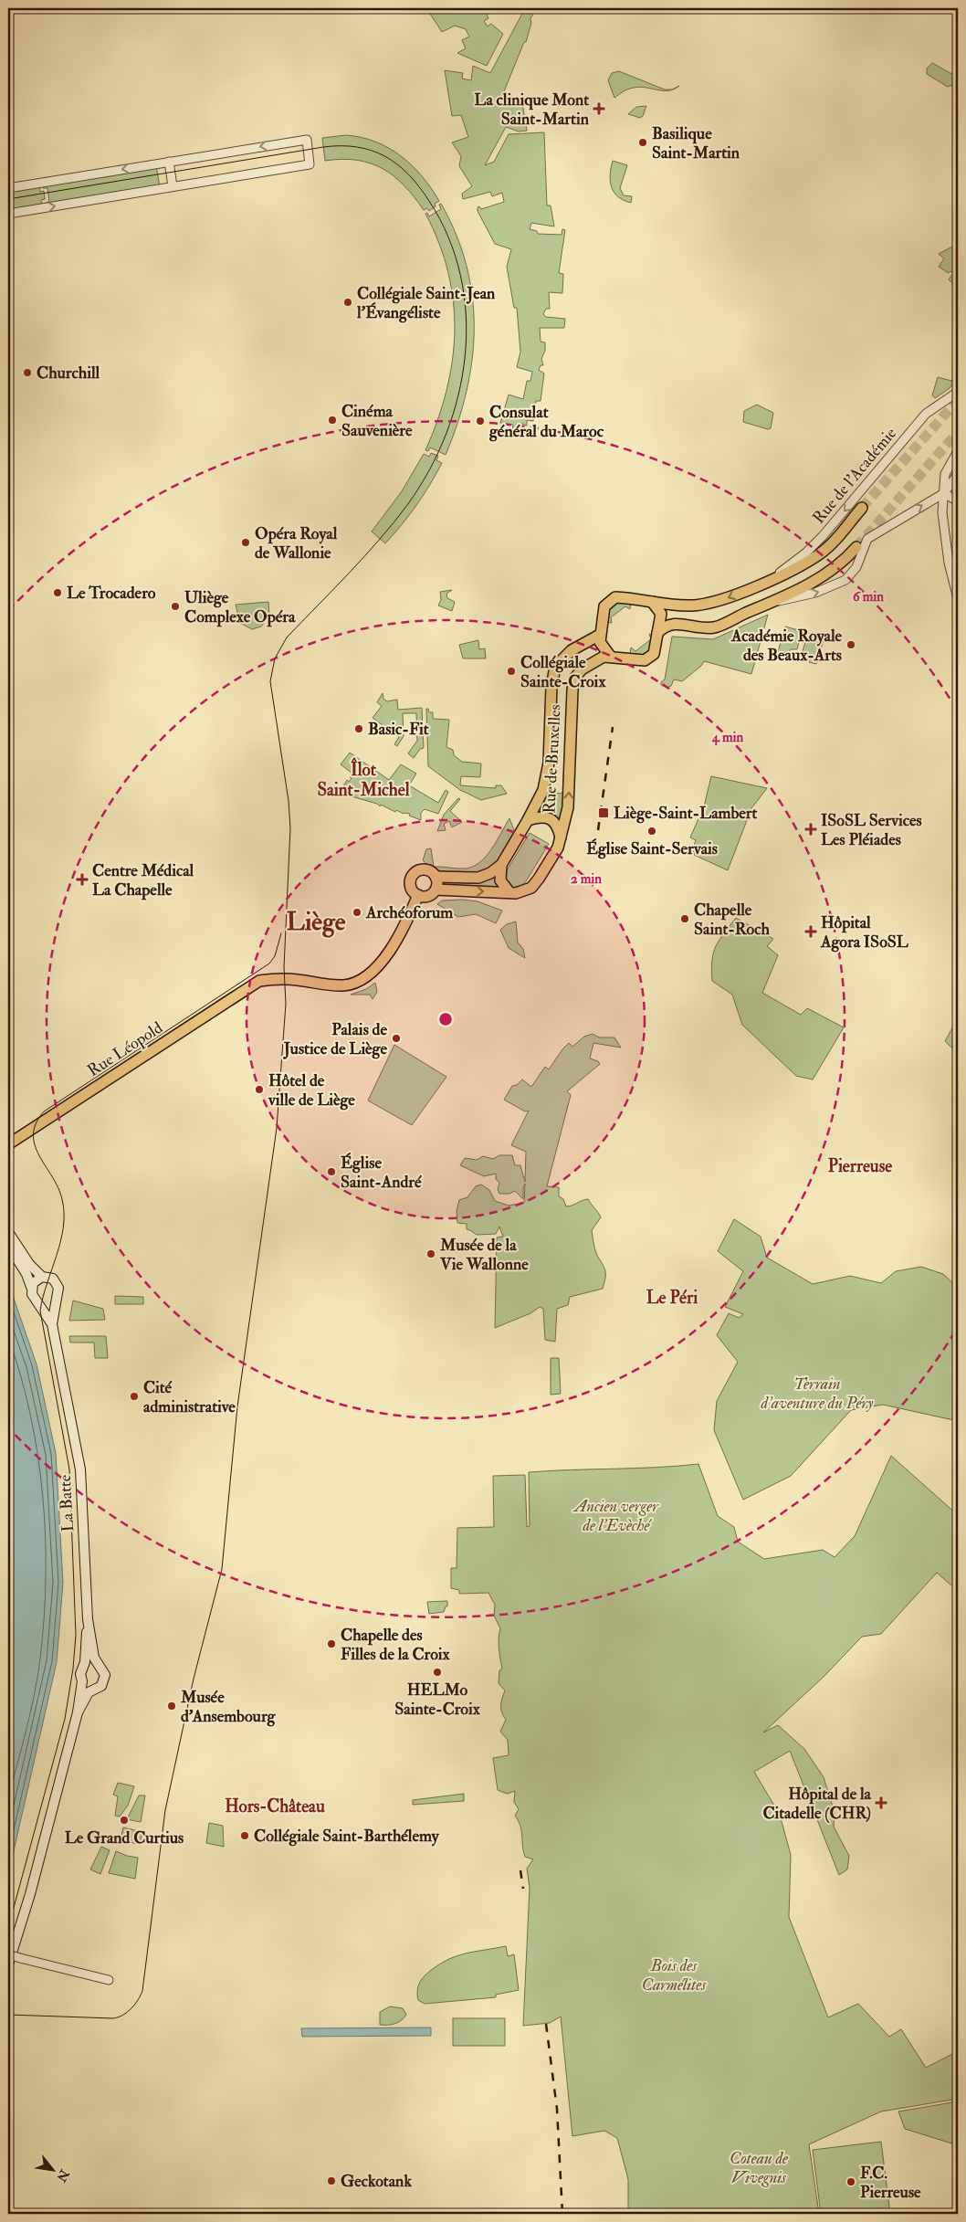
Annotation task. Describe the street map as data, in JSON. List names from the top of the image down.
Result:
{
  "streets": {
    "main road": ["Rue de Bruxelles", "Rue Léopold", "La Batte"],
    "street": ["Rue de l'Académie"]
  },
  "crossings": [
    ["Rue de Bruxelles", "Rue Léopold"]
  ],
  "districts": [
    "Îlot Saint-Michel",
    "Liège",
    "Pierreuse",
    "Le Péri",
    "Hors-Château"
  ],
  "parks": [
    "Terrain d'aventure du Péry",
    "Ancien verger de l'Evèché",
    "Bois des Carmélites",
    "Coteau de Vivegnis"
  ],
  "places": {
    "health": [
      "La clinique Mont Saint-Martin",
      "ISoSL Services Les Pléiades",
      "Centre Médical La Chapelle",
      "Hôpital Agora ISoSL",
      "Hôpital de la Citadelle (CHR)"
    ],
    "other": [
      "Basilique Saint-Martin",
      "Collégiale Saint-Jean l'Évangéliste",
      "Churchill",
      "Cinéma Sauvenière",
      "Consulat général du Maroc",
      "Opéra Royal de Wallonie",
      "Le Trocadero",
      "Uliège Complexe Opéra",
      "Académie Royale des Beaux-Arts",
      "Collégiale Sainte-Croix",
      "Basic-Fit",
      "Église Saint-Servais",
      "Archéoforum",
      "Chapelle Saint-Roch",
      "Palais de Justice de Liège",
      "Hôtel de ville de Liège",
      "Église Saint-André",
      "Musée de la Vie Wallonne",
      "Cité administrative",
      "Chapelle des Filles de la Croix",
      "HELMo Sainte-Croix",
      "Musée d'Ansembourg",
      "Le Grand Curtius",
      "Collégiale Saint-Barthélemy",
      "Geckotank",
      "F.C. Pierreuse"
    ],
    "transit": ["Liège-Saint-Lambert"]
  },
  "north": "bottom right",
  "rings": ["6 min", "4 min", "2 min"]
}
